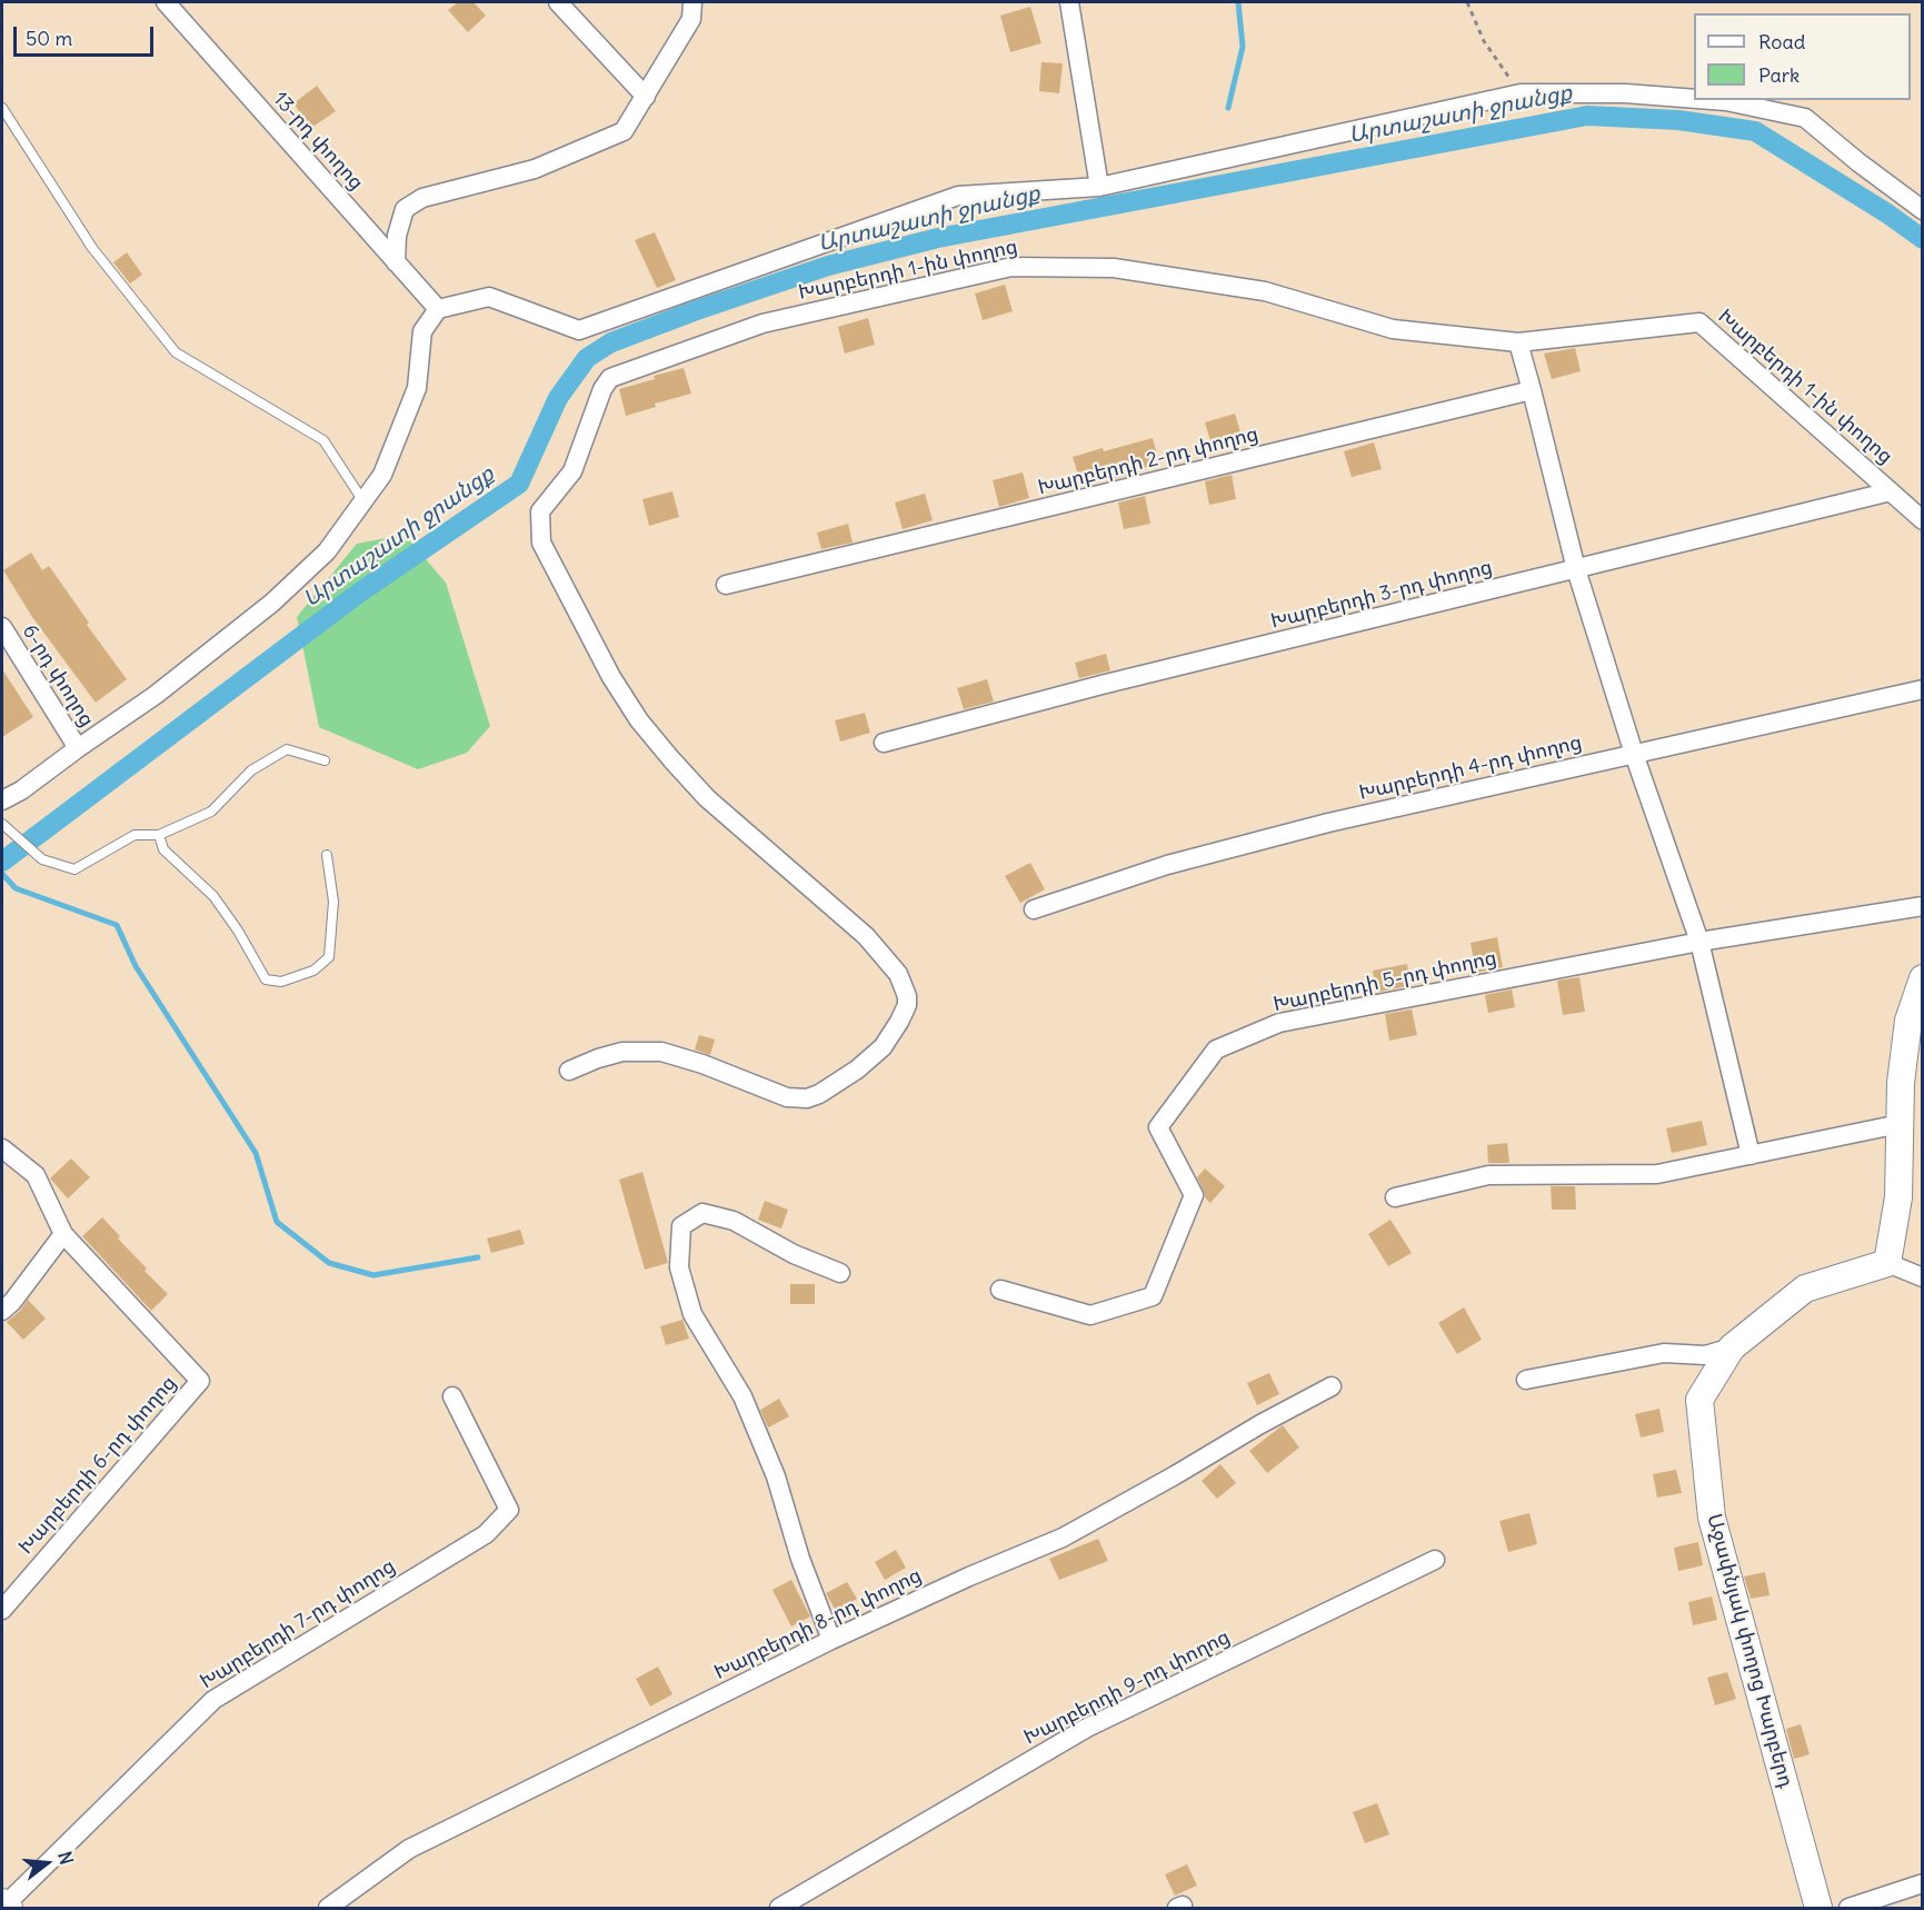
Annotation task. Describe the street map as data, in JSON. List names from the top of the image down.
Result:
{
  "streets": {
    "street": [
      "13-րդ փողոց",
      "Խարբերդի 1-ին փողոց",
      "Խարբերդի 2-րդ փողոց",
      "Խարբերդի 3-րդ փողոց",
      "6-րդ փողոց",
      "Խարբերդի 4-րդ փողոց",
      "Խարբերդի 5-րդ փողոց",
      "Խարբերդի 6-րդ փողոց",
      "Խարբերդի 7-րդ փողոց",
      "Խարբերդի 8-րդ փողոց",
      "Աջափնյակ փողոց Խարբերդ",
      "Խարբերդի 9-րդ փողոց"
    ]
  },
  "crossings": [
    ["Խարբերդի 1-ին փողոց", "Խարբերդի 3-րդ փողոց"]
  ],
  "water": ["Արտաշատի ջրանցք"],
  "legend": ["Road", "Park"],
  "scale_bar": "50 m",
  "north": "right"
}
